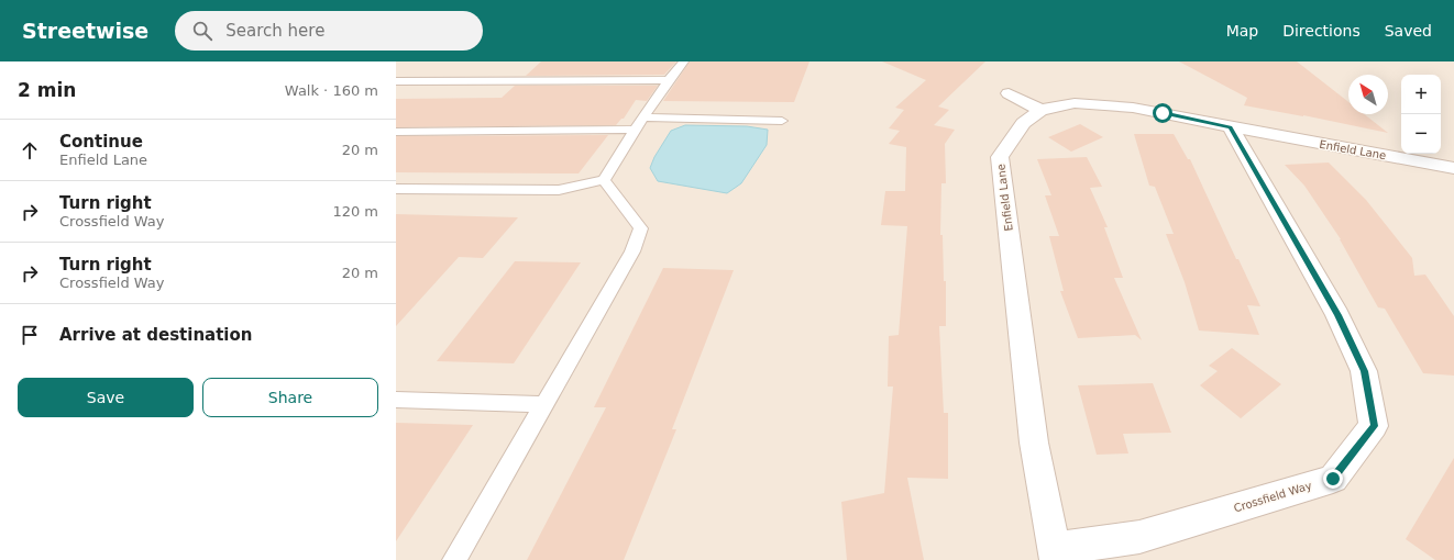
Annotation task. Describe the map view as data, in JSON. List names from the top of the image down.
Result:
{
  "streets": {
    "street": ["Enfield Lane", "Crossfield Way"]
  },
  "crossings": [
    ["Enfield Lane", "Crossfield Way"]
  ],
  "north": "top left",
  "page": {
    "header": "Streetwise",
    "search": "Search here",
    "nav": ["Map", "Directions", "Saved"],
    "heading": ["2 min", "Walk · 160 m"],
    "map_buttons": ["+", "−"],
    "list": [
      ["Continue", "Enfield Lane", "20 m"],
      ["Turn right", "Crossfield Way", "120 m"],
      ["Turn right", "Crossfield Way", "20 m"],
      "Arrive at destination"
    ],
    "buttons": ["Save", "Share"]
  }
}
